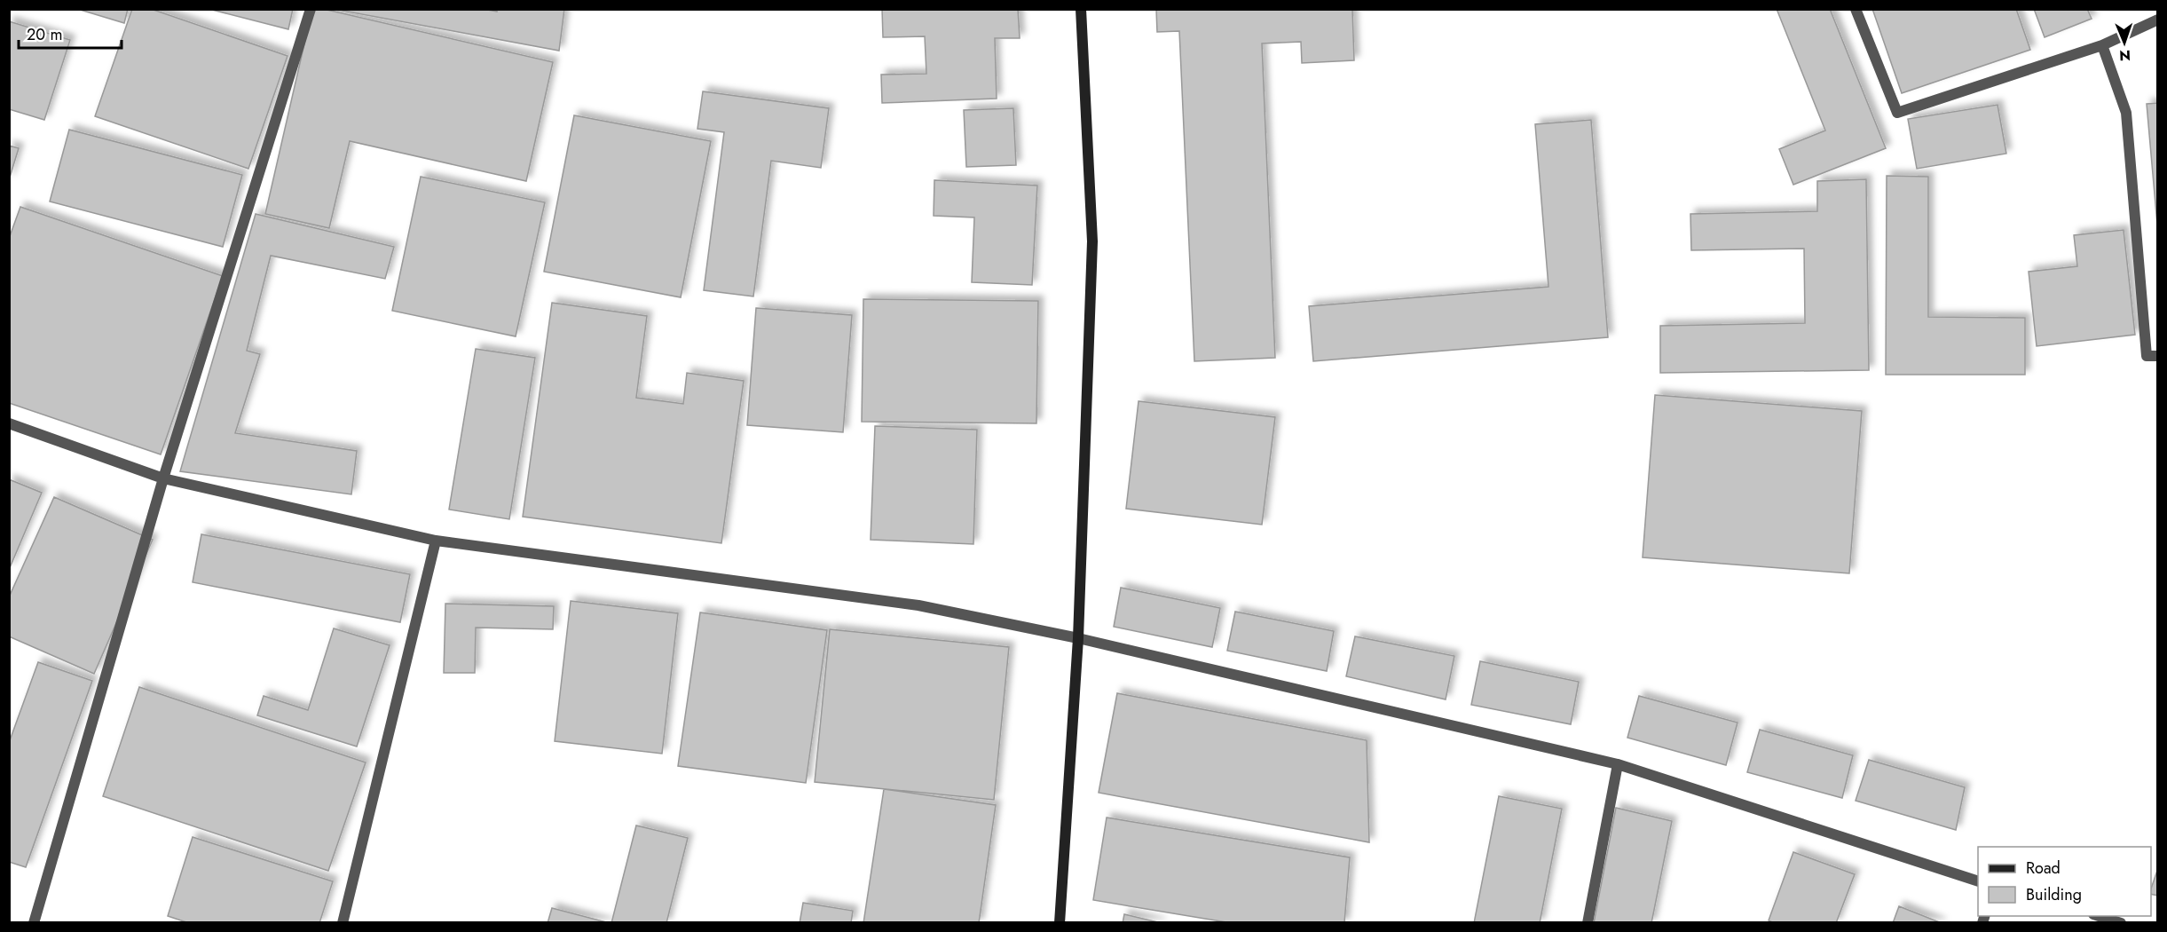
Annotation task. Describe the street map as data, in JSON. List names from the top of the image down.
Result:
{
  "legend": ["Road", "Building"],
  "scale_bar": "20 m",
  "north": "bottom"
}
